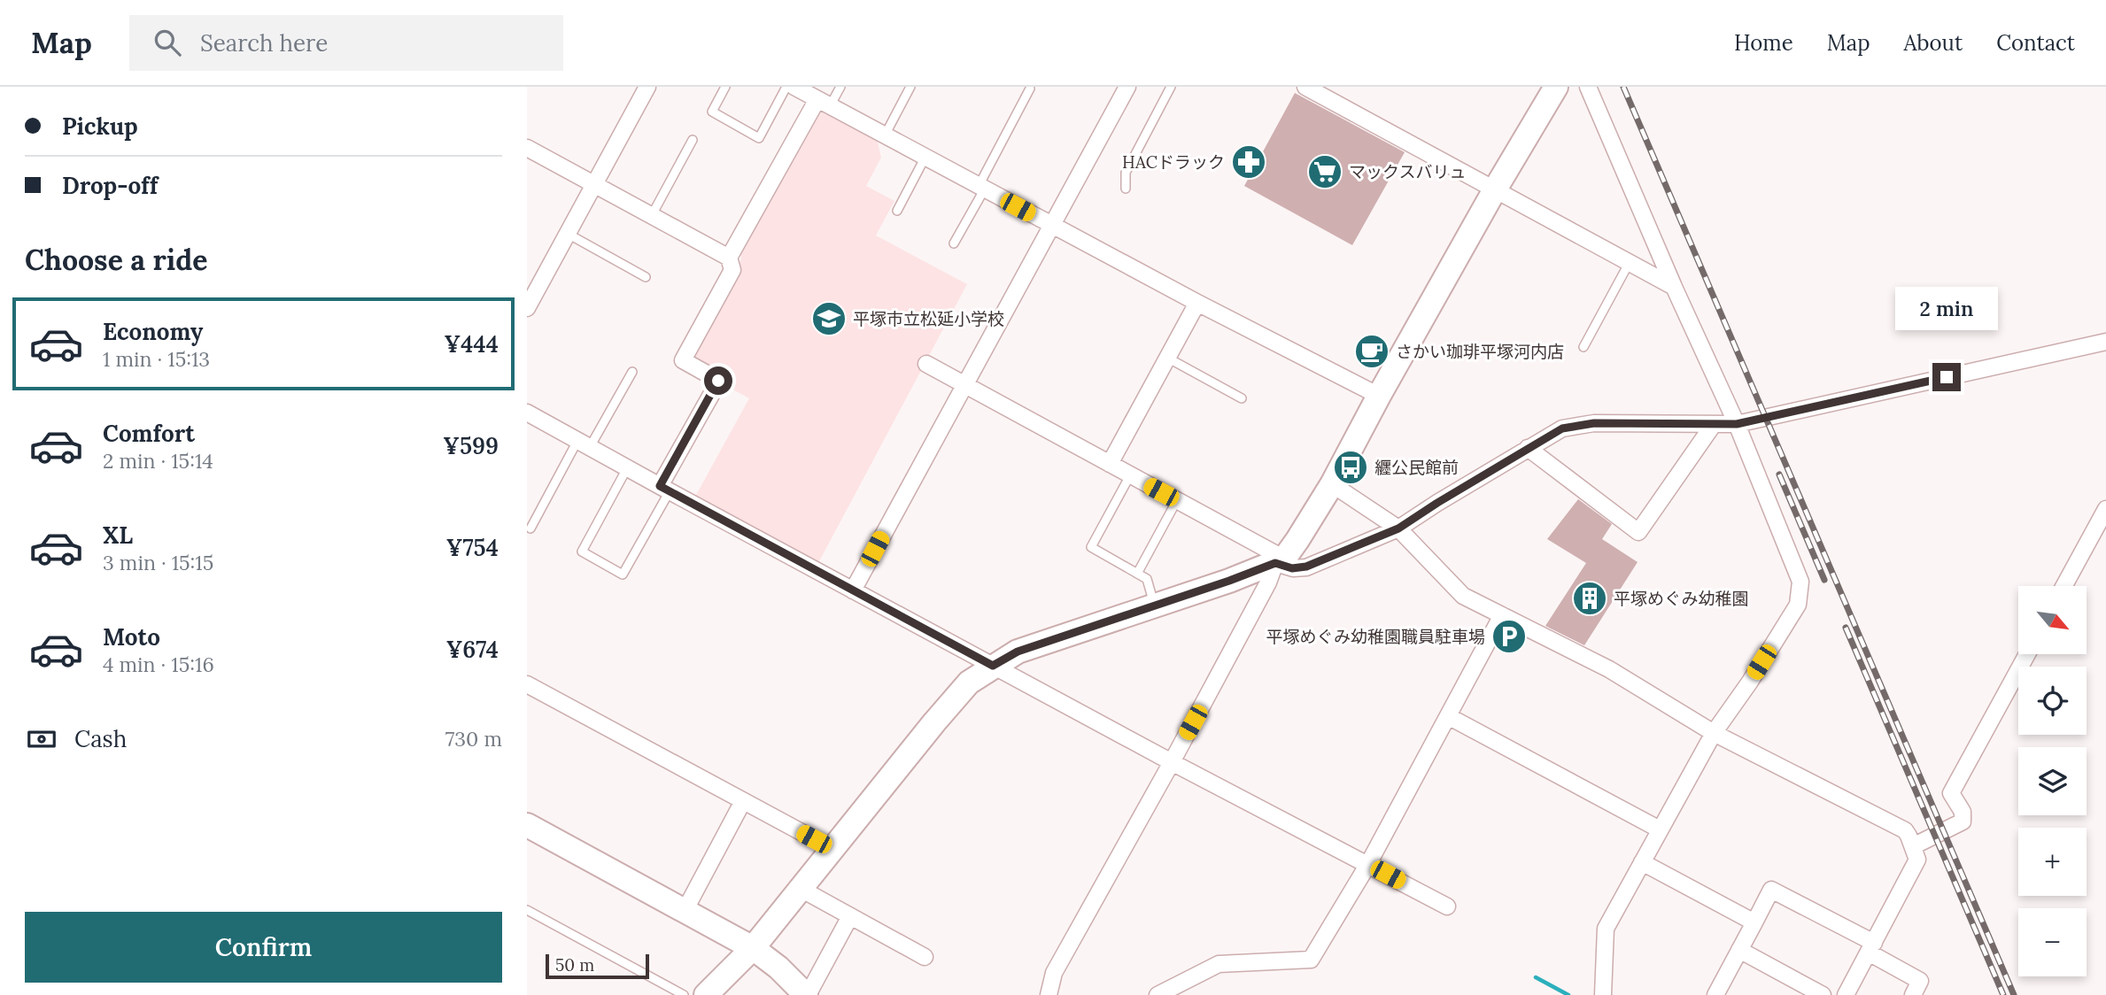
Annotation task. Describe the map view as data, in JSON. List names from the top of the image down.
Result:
{
  "places": {
    "pharmacy": ["HACドラック"],
    "supermarket": ["マックスバリュ"],
    "school or university": ["平塚市立松延小学校"],
    "cafe": ["さかい珈琲平塚河内店"],
    "bus stop": ["纒公民館前"],
    "building": ["平塚めぐみ幼稚園"],
    "parking": ["平塚めぐみ幼稚園職員駐車場"]
  },
  "scale_bar": "50 m",
  "north": "bottom right",
  "page": {
    "header": "Map",
    "search": "Search here",
    "nav": [
      "Home",
      "Map",
      "About",
      "Contact"
    ],
    "banner": ["Pickup", "Drop-off"],
    "heading": "Choose a ride",
    "bubble": "2 min",
    "list": [
      {
        "name": "Economy",
        "note": "1 min · 15:13",
        "value": "¥444"
      },
      {
        "name": "Comfort",
        "note": "2 min · 15:14",
        "value": "¥599"
      },
      {
        "name": "XL",
        "note": "3 min · 15:15",
        "value": "¥754"
      },
      {
        "name": "Moto",
        "note": "4 min · 15:16",
        "value": "¥674"
      }
    ],
    "map_buttons": ["+", "−"],
    "pay": ["Cash", "730 m"],
    "buttons": "Confirm",
    "scale": "50 m"
  }
}
